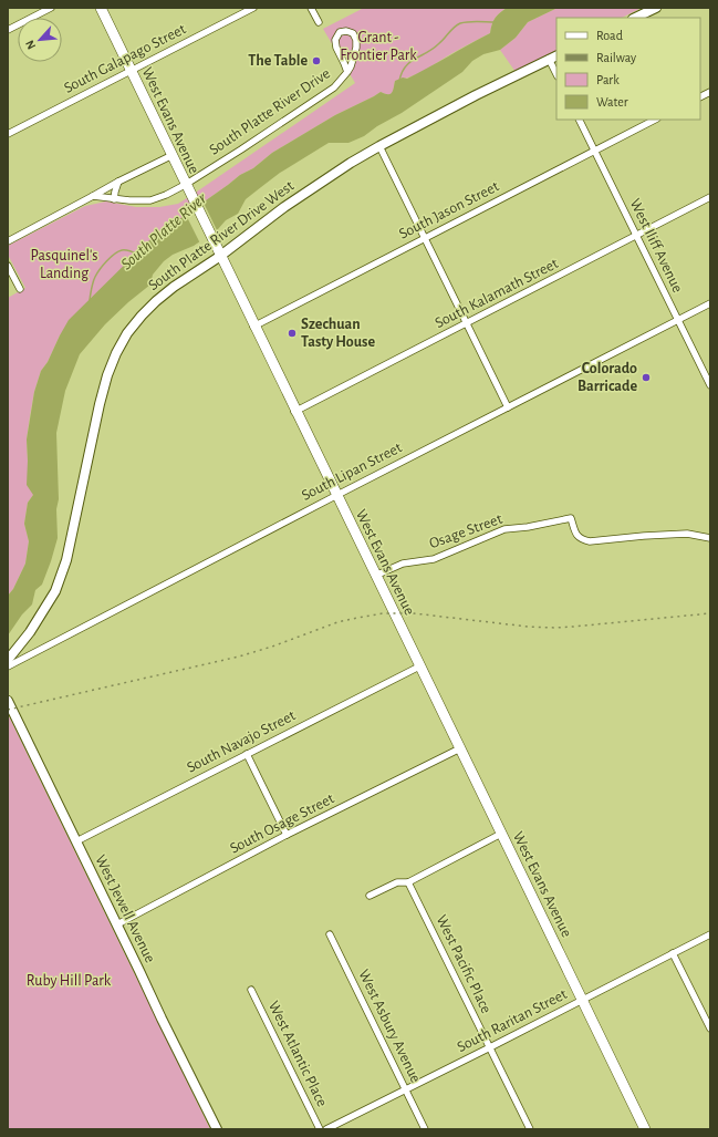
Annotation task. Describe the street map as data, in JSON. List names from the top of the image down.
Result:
{
  "streets": {
    "main road": ["West Evans Avenue"],
    "street": [
      "South Galapago Street",
      "South Platte River Drive",
      "South Jason Street",
      "South Platte River Drive West",
      "West Iliff Avenue",
      "South Kalamath Street",
      "South Lipan Street",
      "Osage Street",
      "South Navajo Street",
      "South Osage Street",
      "West Jewell Avenue",
      "West Pacific Place",
      "South Raritan Street",
      "West Asbury Avenue",
      "West Atlantic Place"
    ]
  },
  "crossings": [
    ["South Galapago Street", "West Evans Avenue"],
    ["South Platte River Drive", "West Evans Avenue"],
    ["West Evans Avenue", "South Jason Street"],
    ["West Evans Avenue", "South Platte River Drive West"],
    ["West Evans Avenue", "South Kalamath Street"],
    ["West Evans Avenue", "South Lipan Street"],
    ["West Evans Avenue", "Osage Street"],
    ["West Evans Avenue", "South Navajo Street"],
    ["West Evans Avenue", "South Osage Street"],
    ["West Evans Avenue", "South Raritan Street"],
    ["South Jason Street", "West Iliff Avenue"],
    ["West Iliff Avenue", "South Kalamath Street"],
    ["West Iliff Avenue", "South Lipan Street"],
    ["South Navajo Street", "West Jewell Avenue"],
    ["South Osage Street", "West Jewell Avenue"],
    ["West Pacific Place", "South Raritan Street"],
    ["South Raritan Street", "West Asbury Avenue"]
  ],
  "water": ["South Platte River"],
  "parks": ["Grant - Frontier Park", "Pasquinel's Landing", "Ruby Hill Park"],
  "places": ["The Table", "Szechuan Tasty House", "Colorado Barricade"],
  "legend": [
    "Road",
    "Railway",
    "Park",
    "Water"
  ],
  "north": "bottom left"
}
